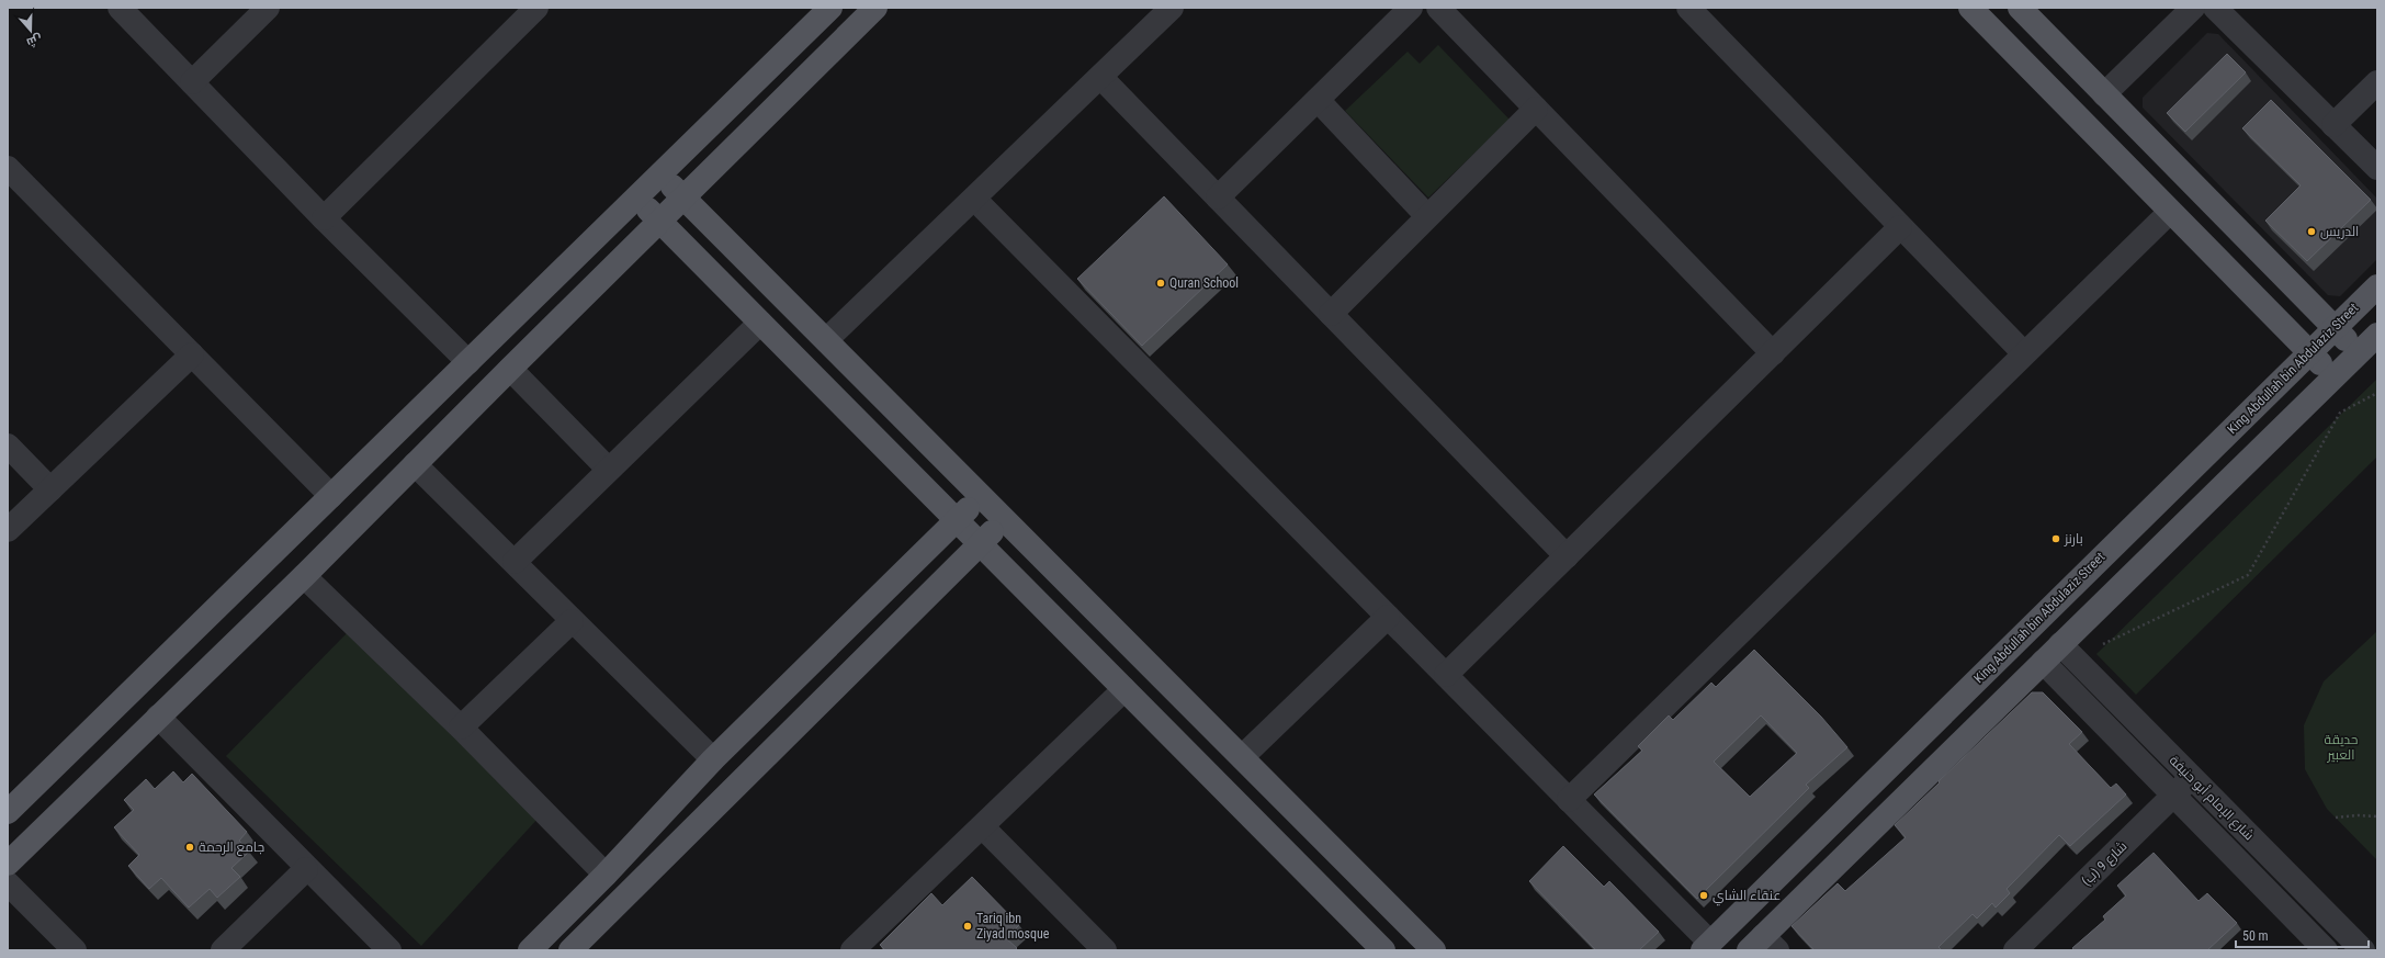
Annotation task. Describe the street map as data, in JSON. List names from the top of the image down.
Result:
{
  "streets": {
    "main road": ["King Abdullah bin Abdulaziz Street"],
    "street": ["شارع الإمام أبو حنيفة", "شارع 9 (ب)"]
  },
  "crossings": [
    ["شارع الإمام أبو حنيفة", "شارع 9 (ب)"]
  ],
  "parks": ["حديقة العبير"],
  "places": [
    "الدريس",
    "Quran School",
    "بارنز",
    "جامع الرحمة",
    "عنقاء الشاي",
    "Tariq ibn Ziyad mosque"
  ],
  "scale_bar": "50 m",
  "north": "bottom"
}
